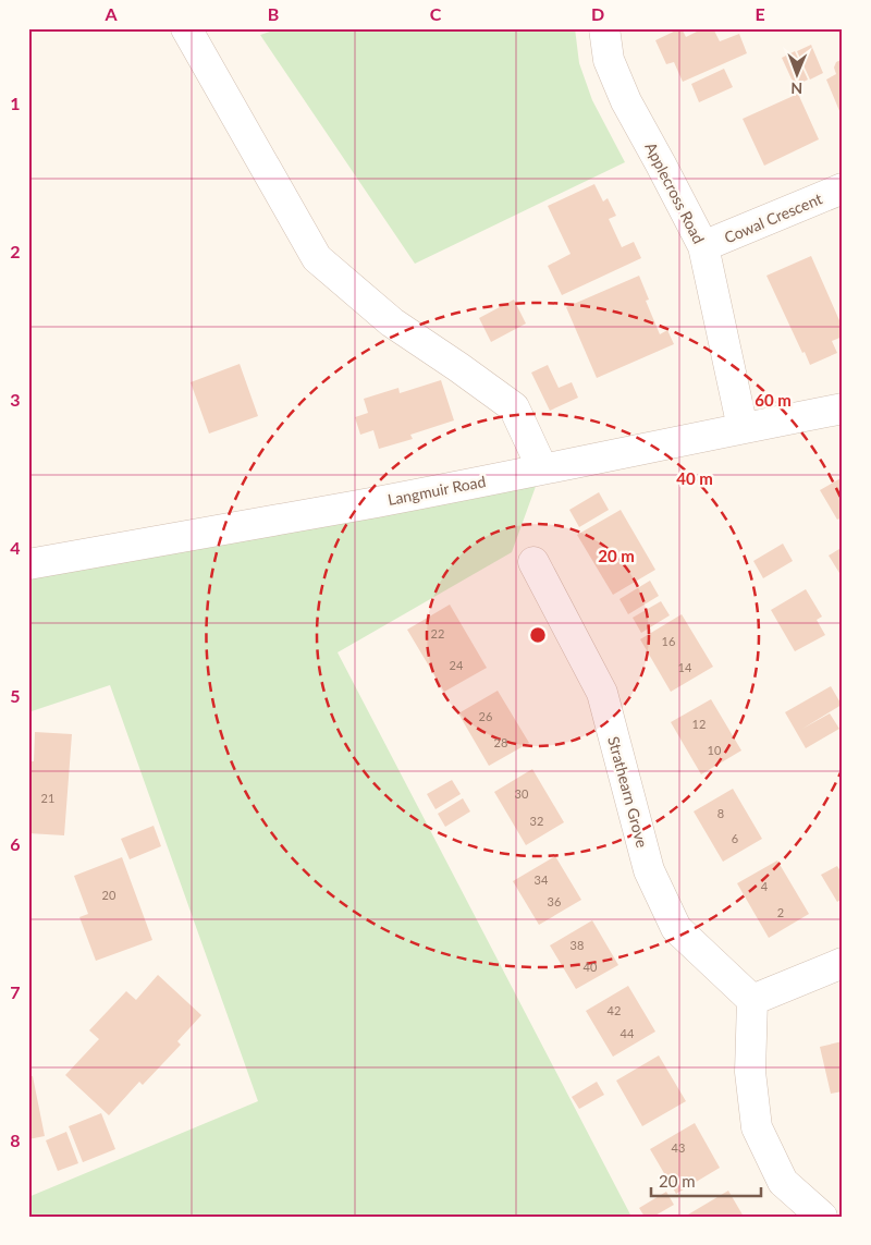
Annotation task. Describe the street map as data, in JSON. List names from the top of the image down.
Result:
{
  "streets": {
    "street": [
      "Applecross Road",
      "Cowal Crescent",
      "Langmuir Road",
      "Strathearn Grove"
    ]
  },
  "crossings": [
    ["Applecross Road", "Cowal Crescent"],
    ["Applecross Road", "Langmuir Road"]
  ],
  "house_numbers": [
    "22",
    "16",
    "24",
    "14",
    "26",
    "12",
    "28",
    "10",
    "30",
    "21",
    "8",
    "32",
    "6",
    "34",
    "4",
    "20",
    "36",
    "2",
    "38",
    "40",
    "42",
    "44",
    "43"
  ],
  "scale_bar": "20 m",
  "north": "bottom",
  "grid": {
    "columns": [
      "A",
      "B",
      "C",
      "D",
      "E"
    ],
    "rows": [
      "1",
      "2",
      "3",
      "4",
      "5",
      "6",
      "7",
      "8"
    ]
  },
  "rings": ["60 m", "40 m", "20 m"]
}
